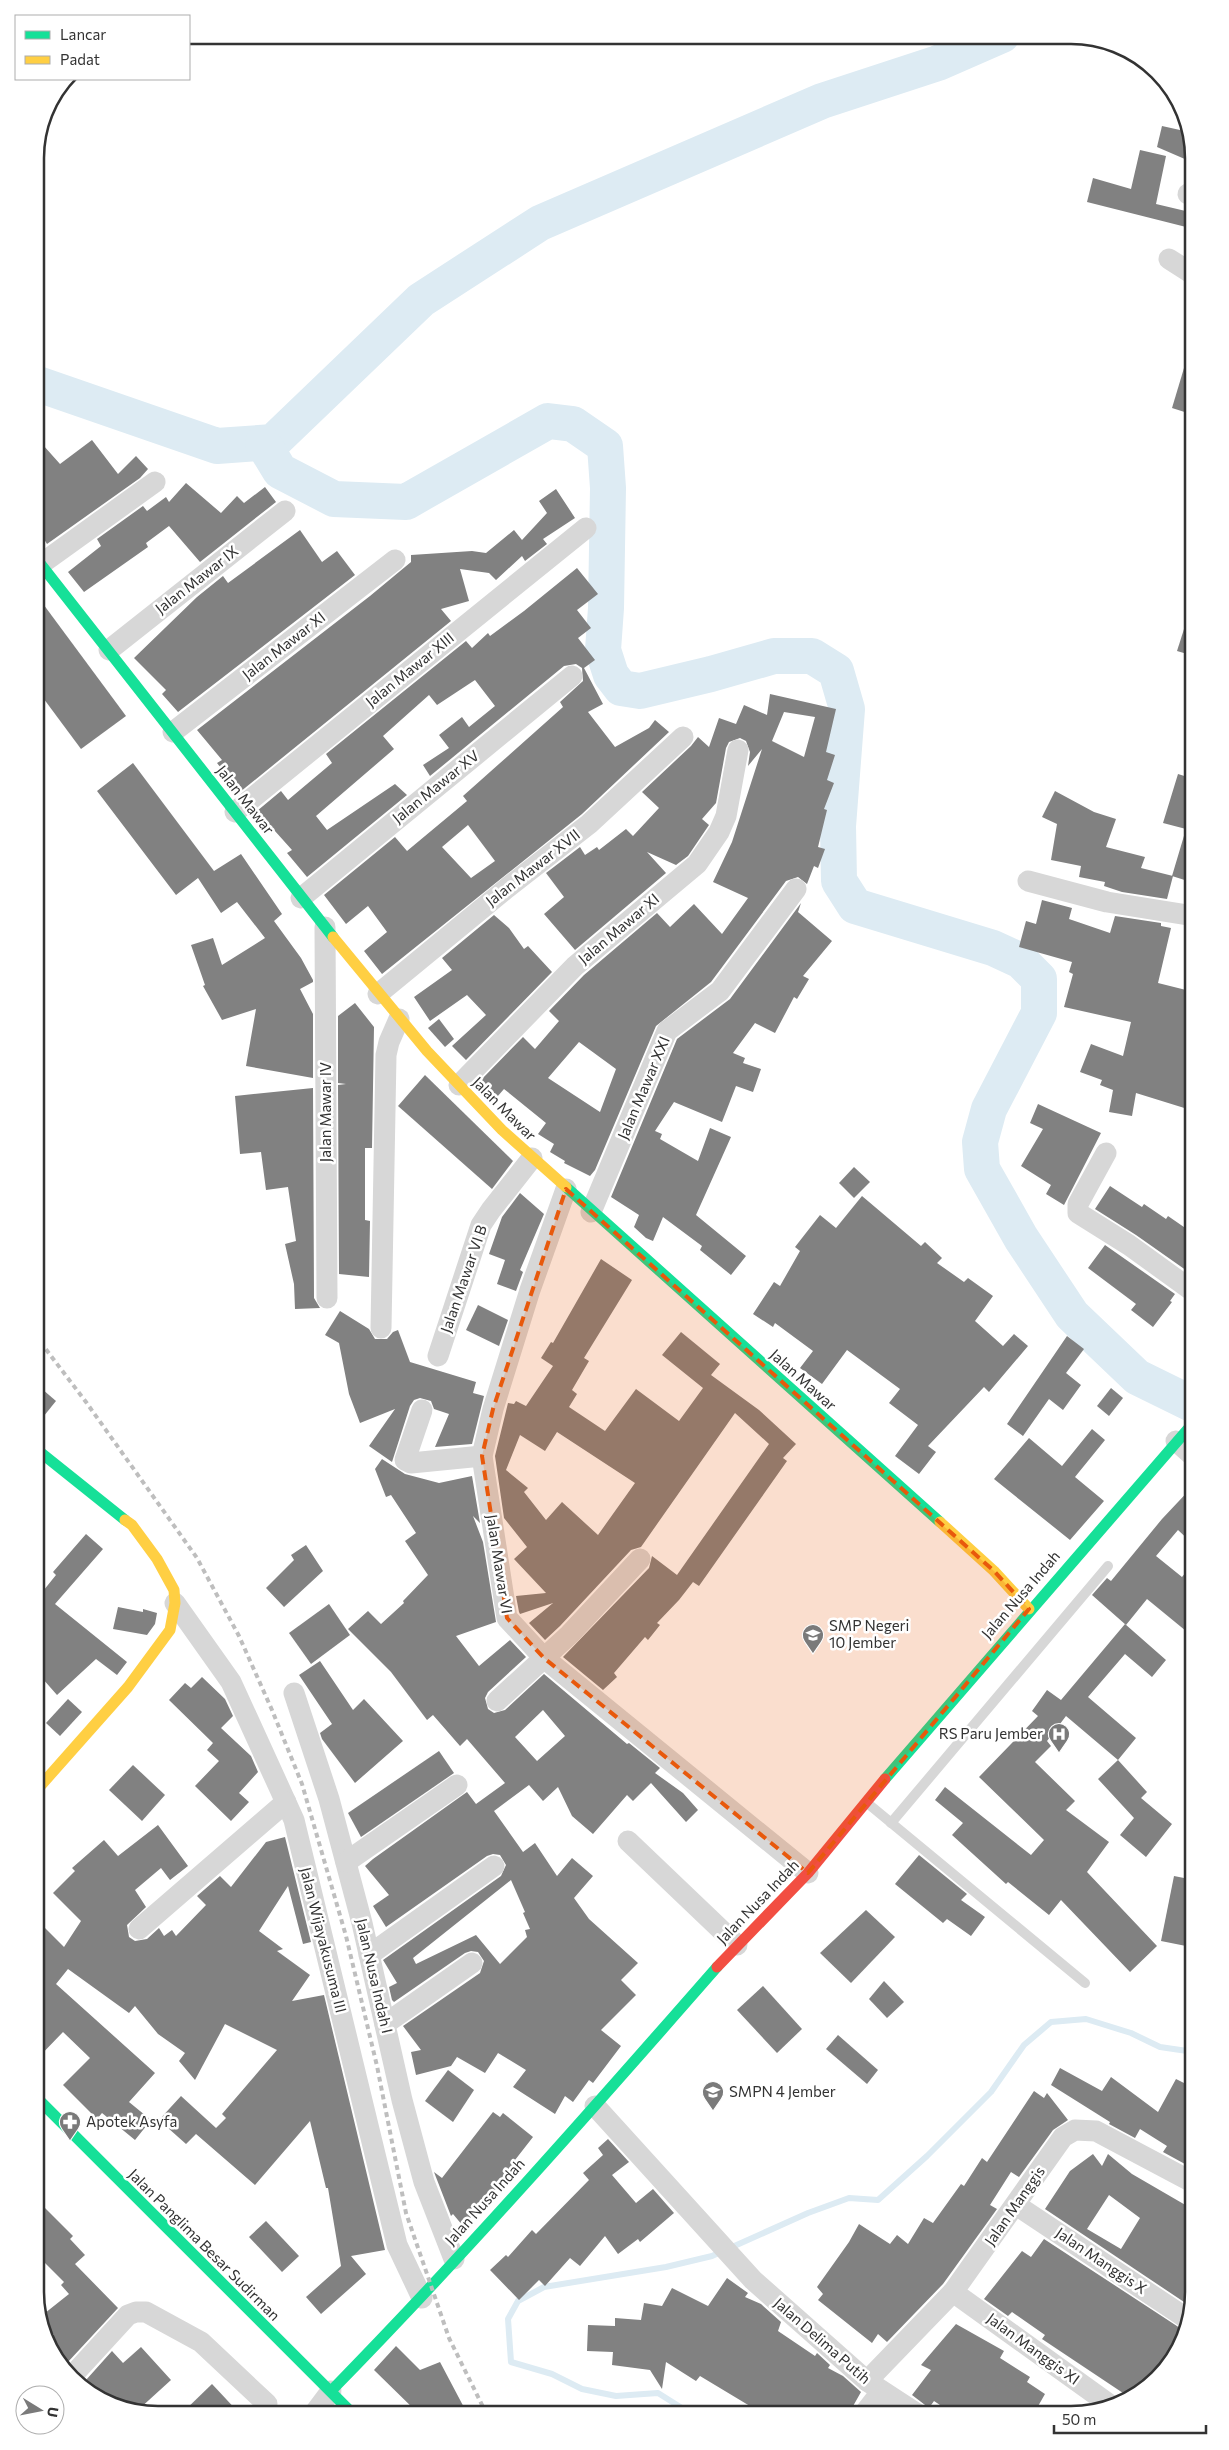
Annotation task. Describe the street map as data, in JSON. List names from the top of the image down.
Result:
{
  "streets": {
    "street": [
      "Jalan Mawar IX",
      "Jalan Mawar XI",
      "Jalan Mawar XIII",
      "Jalan Mawar XV",
      "Jalan Mawar",
      "Jalan Mawar XVII",
      "Jalan Mawar XXI",
      "Jalan Mawar IV",
      "Jalan Mawar VI B",
      "Jalan Mawar VI",
      "Jalan Nusa Indah",
      "Jalan Wijayakusuma III",
      "Jalan Nusa Indah I",
      "Jalan Manggis",
      "Jalan Panglima Besar Sudirman",
      "Jalan Manggis X",
      "Jalan Delima Putih",
      "Jalan Manggis XI"
    ]
  },
  "crossings": [
    ["Jalan Mawar IX", "Jalan Mawar"],
    ["Jalan Mawar XI", "Jalan Mawar"],
    ["Jalan Mawar XIII", "Jalan Mawar"],
    ["Jalan Mawar XV", "Jalan Mawar"],
    ["Jalan Mawar", "Jalan Mawar XVII"],
    ["Jalan Mawar", "Jalan Mawar XXI"],
    ["Jalan Mawar", "Jalan Mawar IV"],
    ["Jalan Mawar", "Jalan Mawar VI B"],
    ["Jalan Mawar", "Jalan Mawar VI"],
    ["Jalan Mawar", "Jalan Nusa Indah"],
    ["Jalan Mawar VI", "Jalan Nusa Indah"],
    ["Jalan Nusa Indah", "Jalan Wijayakusuma III"],
    ["Jalan Nusa Indah", "Jalan Nusa Indah I"],
    ["Jalan Nusa Indah", "Jalan Panglima Besar Sudirman"],
    ["Jalan Nusa Indah", "Jalan Delima Putih"],
    ["Jalan Manggis", "Jalan Manggis X"],
    ["Jalan Manggis", "Jalan Delima Putih"],
    ["Jalan Manggis", "Jalan Manggis XI"]
  ],
  "places": {
    "school or university": ["SMP Negeri 10 Jember", "SMPN 4 Jember"],
    "hospital": ["RS Paru Jember"],
    "pharmacy": ["Apotek Asyfa"]
  },
  "legend": ["Lancar", "Padat"],
  "scale_bar": "50 m",
  "north": "right"
}
